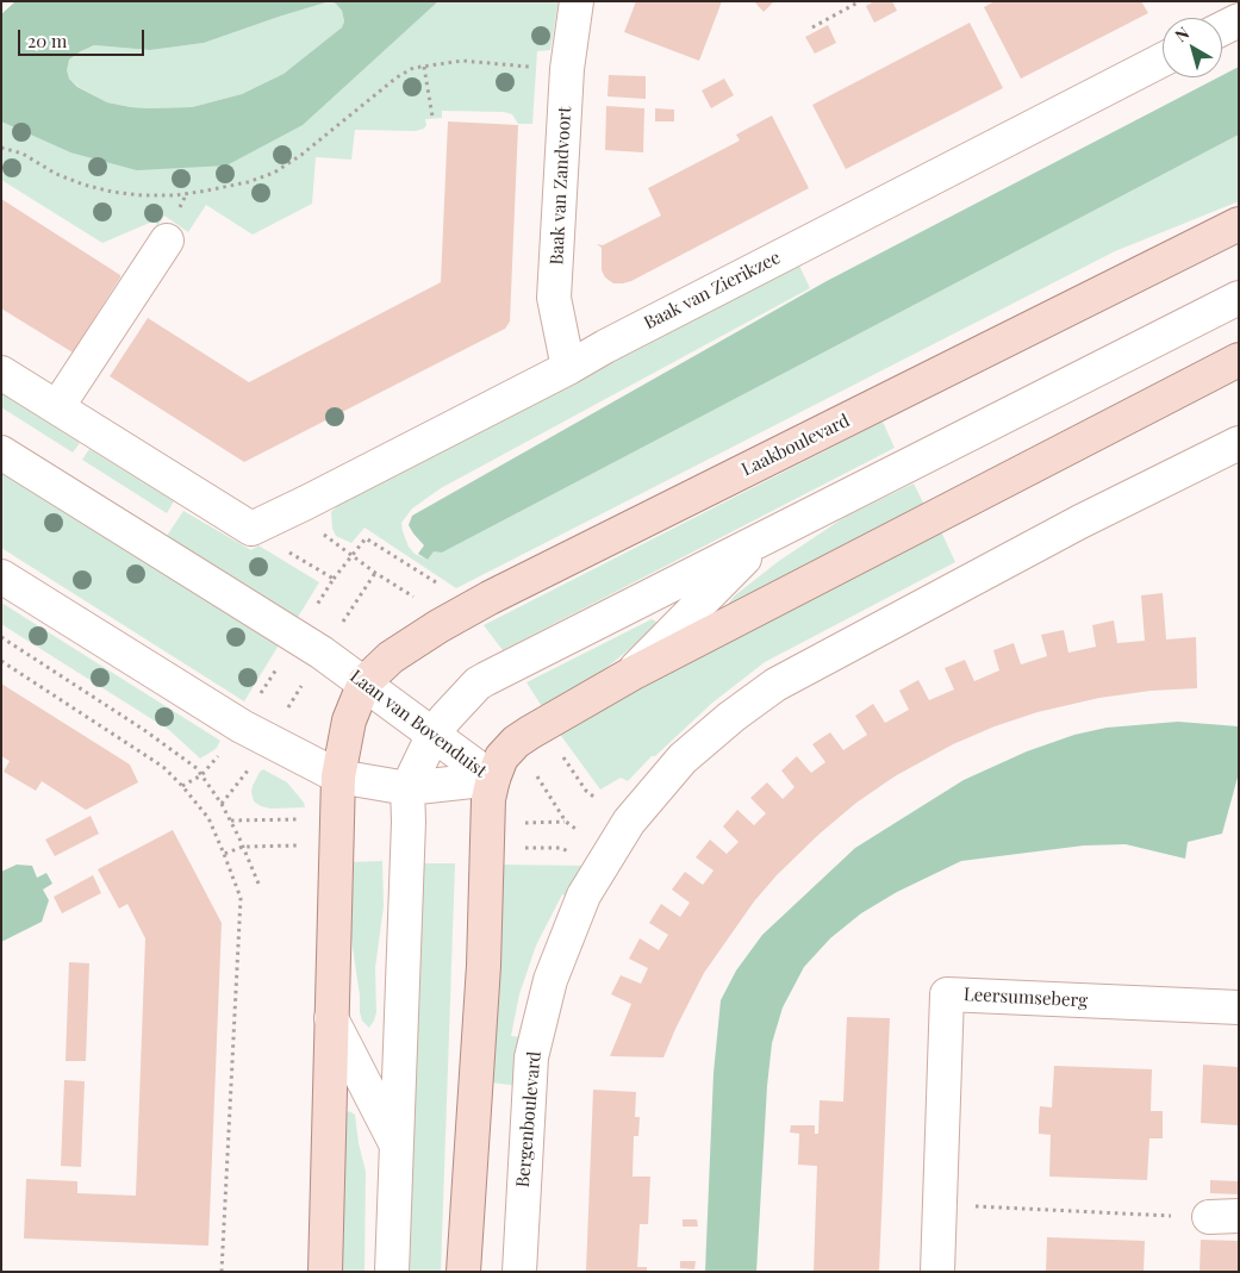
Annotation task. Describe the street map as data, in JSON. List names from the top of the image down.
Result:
{
  "streets": {
    "main road": ["Laakboulevard"],
    "street": [
      "Baak van Zandvoort",
      "Baak van Zierikzee",
      "Laan van Bovenduist",
      "Leersumseberg",
      "Bergenboulevard"
    ]
  },
  "crossings": [
    ["Baak van Zandvoort", "Baak van Zierikzee"],
    ["Laakboulevard", "Laan van Bovenduist"]
  ],
  "scale_bar": "20 m",
  "north": "top left"
}
